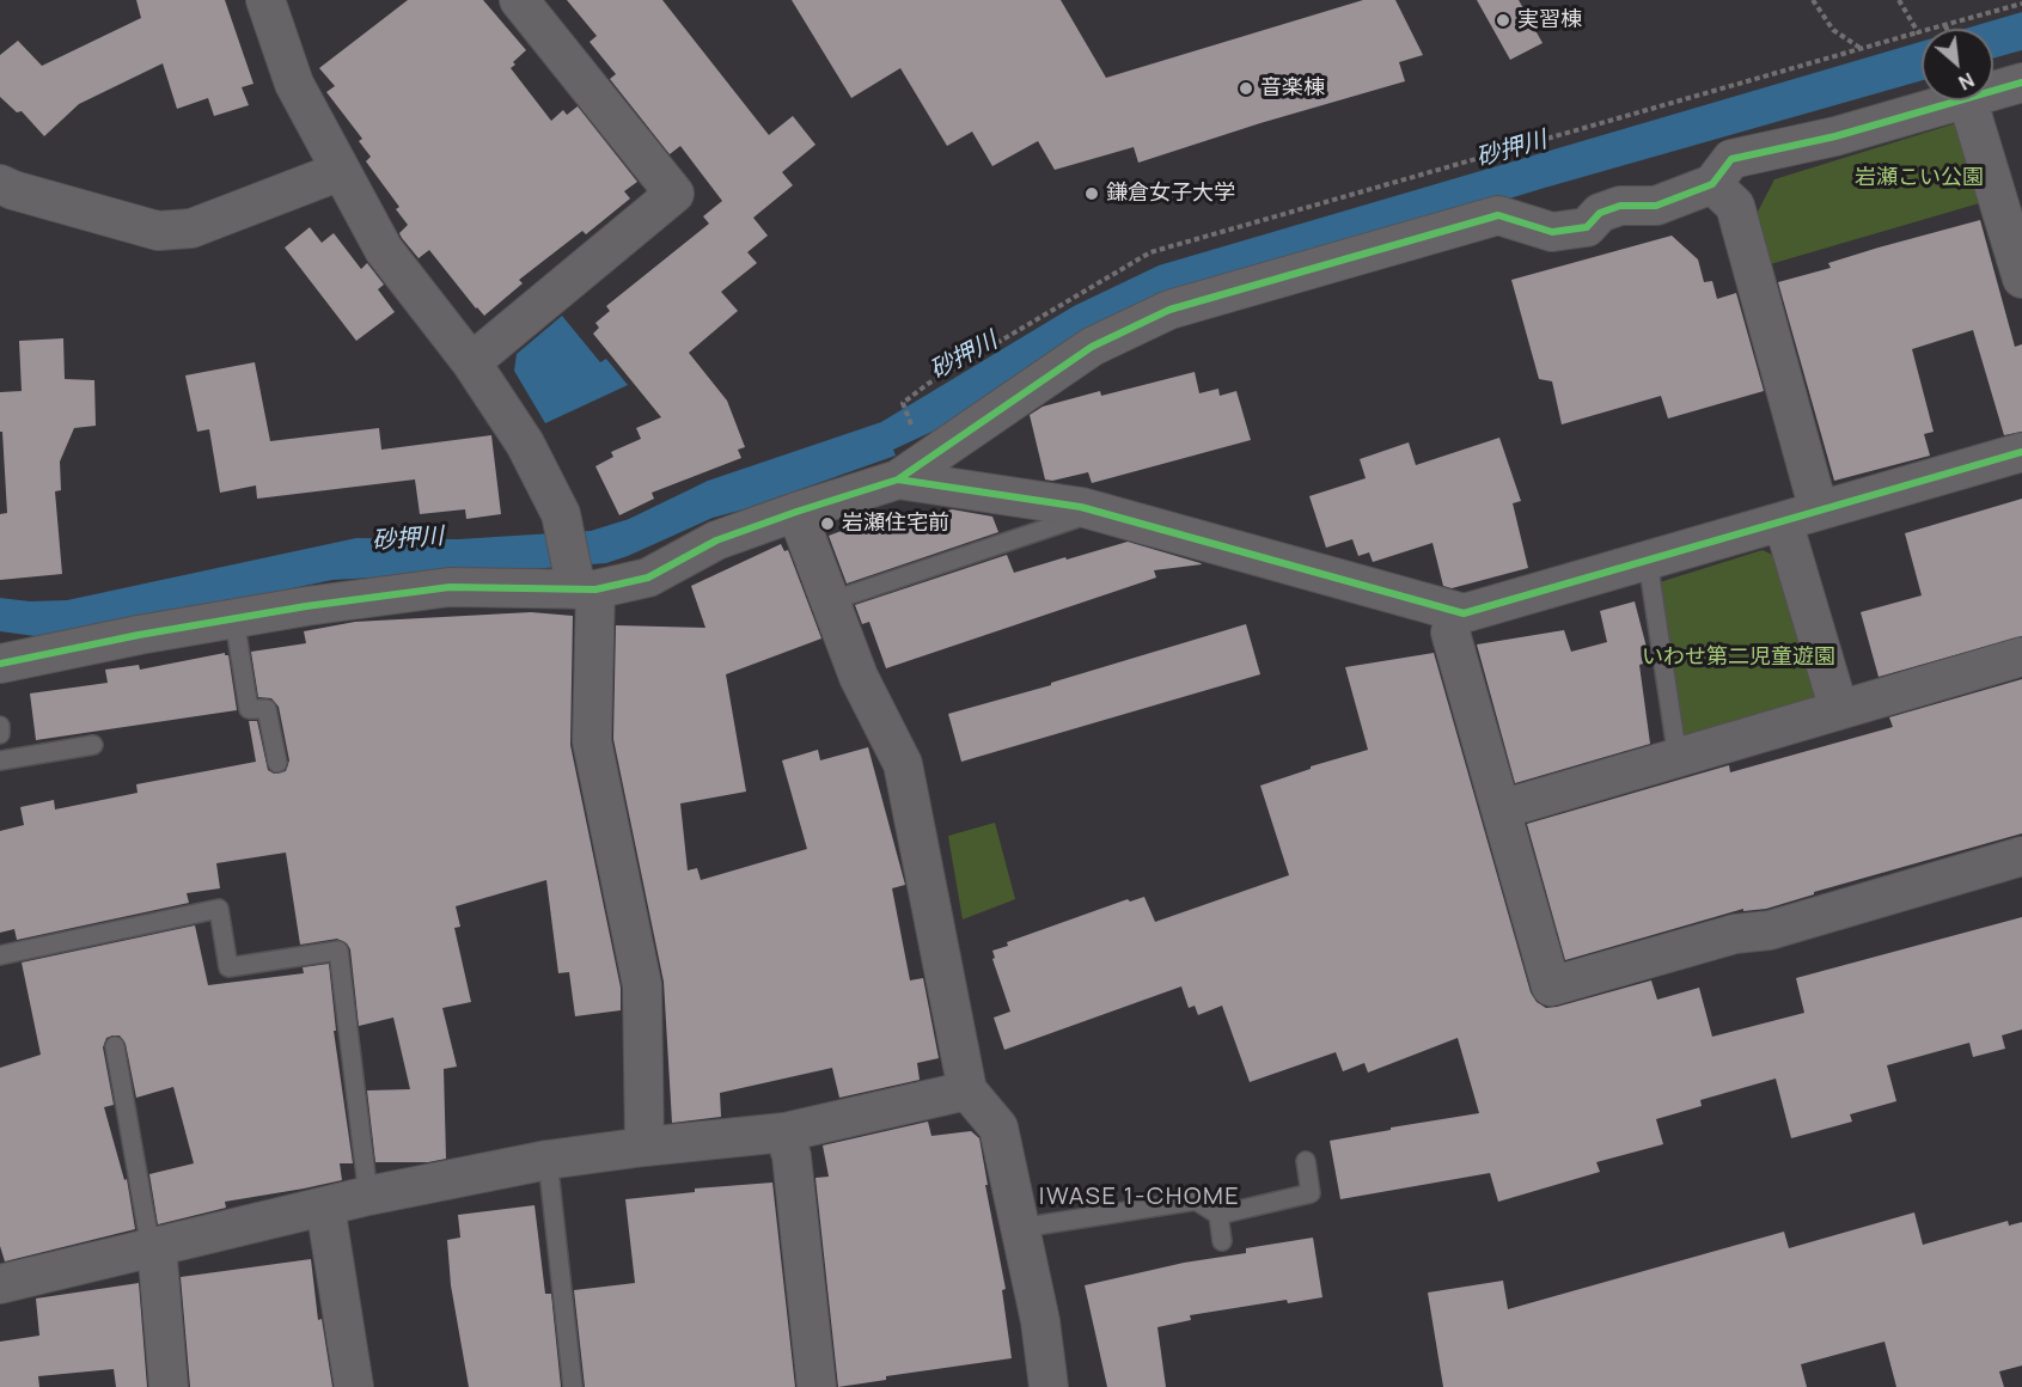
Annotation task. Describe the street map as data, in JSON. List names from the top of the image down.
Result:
{
  "districts": ["IWASE 1-CHOME"],
  "water": ["砂押川"],
  "parks": ["岩瀬こい公園", "いわせ第二児童遊園"],
  "places": [
    "実習棟",
    "音楽棟",
    "鎌倉女子大学",
    "岩瀬住宅前"
  ],
  "north": "bottom right"
}
